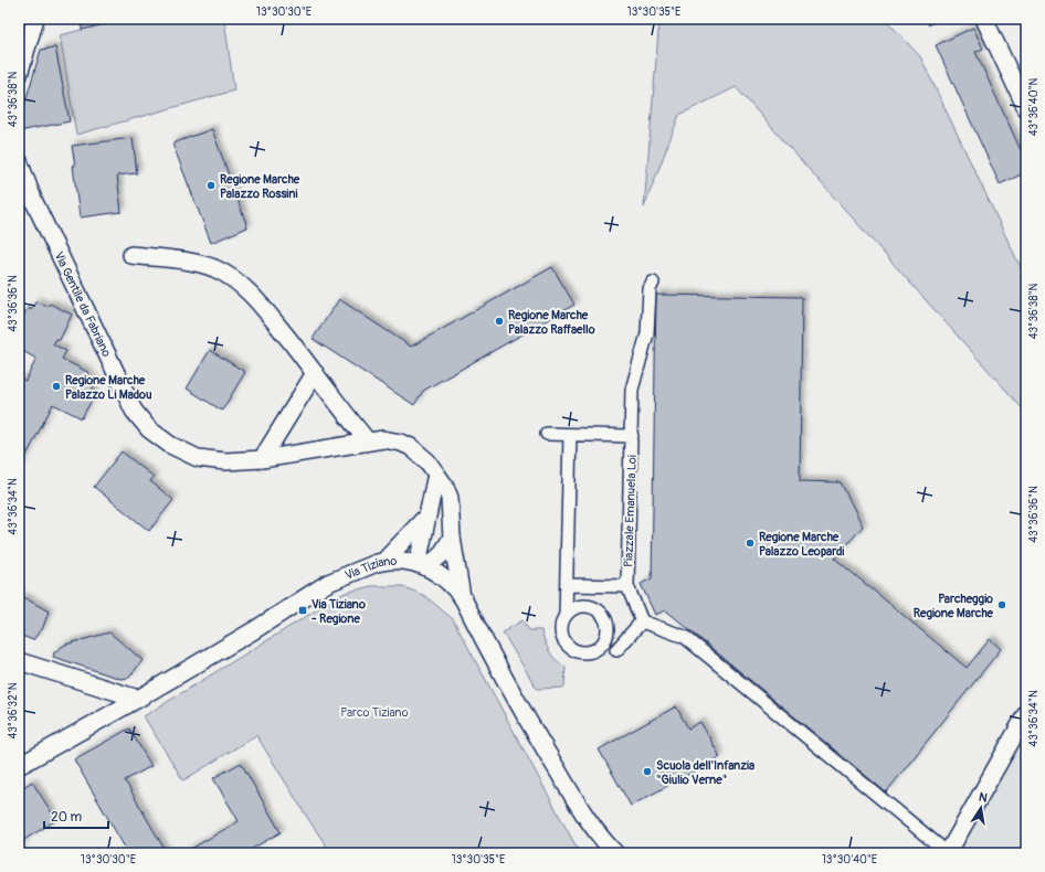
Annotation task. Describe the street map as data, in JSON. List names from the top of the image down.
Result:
{
  "streets": {
    "street": ["Via Gentile da Fabriano", "Piazzale Emanuela Loi", "Via Tiziano"]
  },
  "crossings": [
    ["Via Gentile da Fabriano", "Via Tiziano"]
  ],
  "parks": ["Parco Tiziano"],
  "places": {
    "other": [
      "Regione Marche Palazzo Rossini",
      "Regione Marche Palazzo Raffaello",
      "Regione Marche Palazzo Li Madou",
      "Regione Marche Palazzo Leopardi",
      "Parcheggio Regione Marche",
      "Scuola dell'Infanzia \"Giulio Verne\""
    ],
    "transit": ["Via Tiziano - Regione"]
  },
  "scale_bar": "20 m",
  "north": "top",
  "coordinates": [
    "13°30'30\"E",
    "13°30'35\"E",
    "43°36'38\"N",
    "43°36'40\"N",
    "43°36'36\"N",
    "43°36'34\"N",
    "43°36'32\"N",
    "13°30'40\"E"
  ]
}
